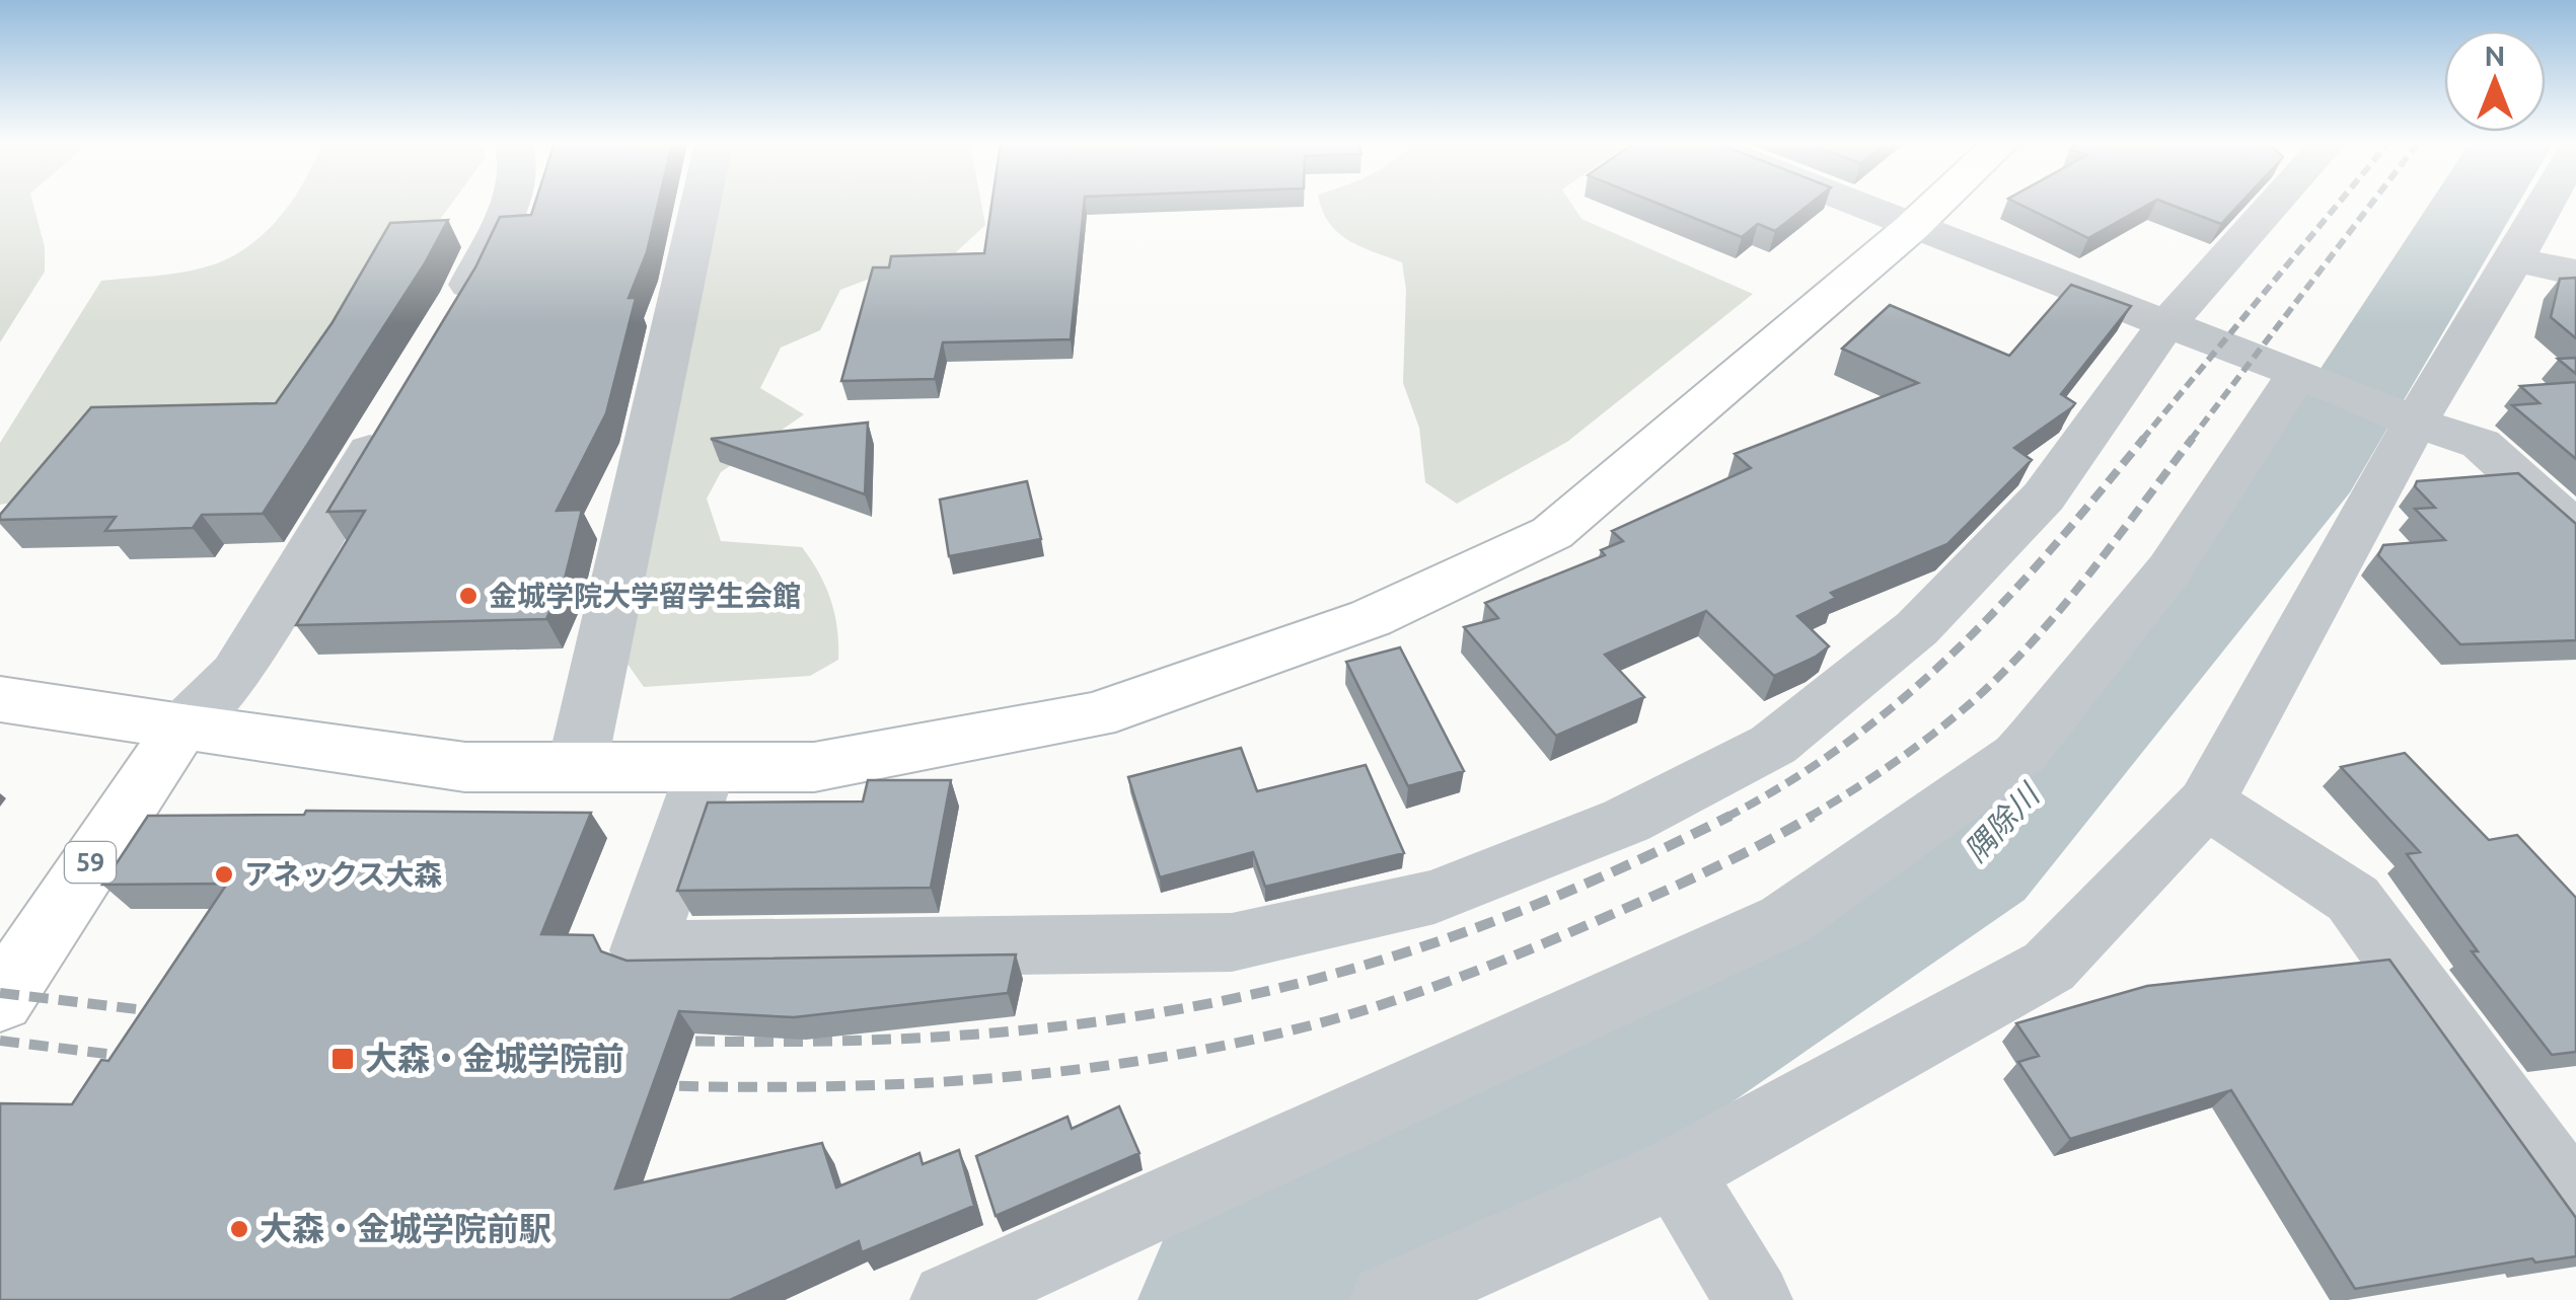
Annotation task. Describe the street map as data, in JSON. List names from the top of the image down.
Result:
{
  "streets": {
    "street": ["59"]
  },
  "water": ["隅除川"],
  "places": {
    "other": ["金城学院大学留学生会館", "アネックス大森", "大森・金城学院前駅"],
    "transit": ["大森・金城学院前"]
  },
  "north": "top"
}
